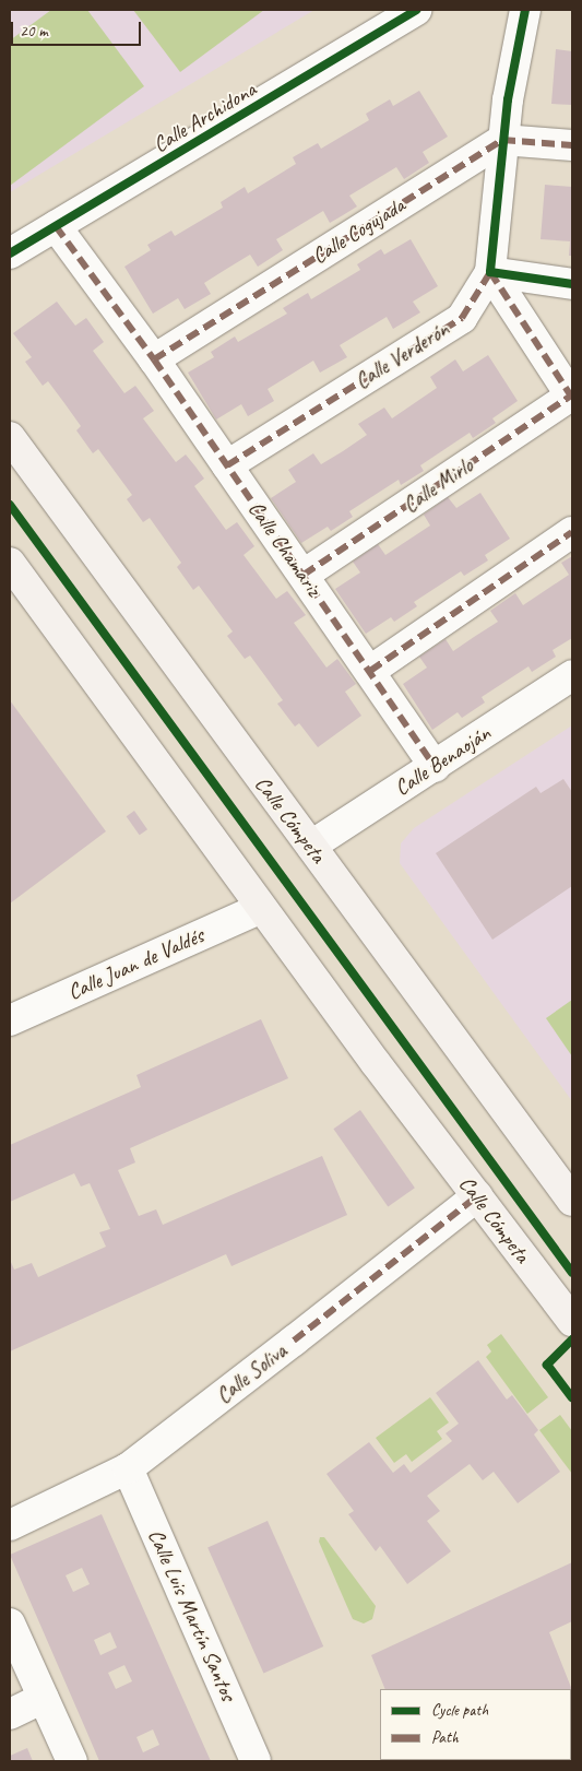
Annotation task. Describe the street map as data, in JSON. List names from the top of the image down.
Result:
{
  "streets": {
    "main road": ["Calle Cómpeta"],
    "street": [
      "Calle Archidona",
      "Calle Cogujada",
      "Calle Verderón",
      "Calle Mirlo",
      "Calle Chamariz",
      "Calle Benaoján",
      "Calle Juan de Valdés",
      "Calle Soliva",
      "Calle Luis Martín Santos"
    ]
  },
  "crossings": [
    ["Calle Archidona", "Calle Chamariz"],
    ["Calle Cogujada", "Calle Chamariz"],
    ["Calle Verderón", "Calle Chamariz"],
    ["Calle Mirlo", "Calle Chamariz"],
    ["Calle Chamariz", "Calle Benaoján"],
    ["Calle Benaoján", "Calle Cómpeta"],
    ["Calle Cómpeta", "Calle Juan de Valdés"],
    ["Calle Cómpeta", "Calle Soliva"],
    ["Calle Soliva", "Calle Luis Martín Santos"]
  ],
  "legend": ["Cycle path", "Path"],
  "scale_bar": "20 m"
}
